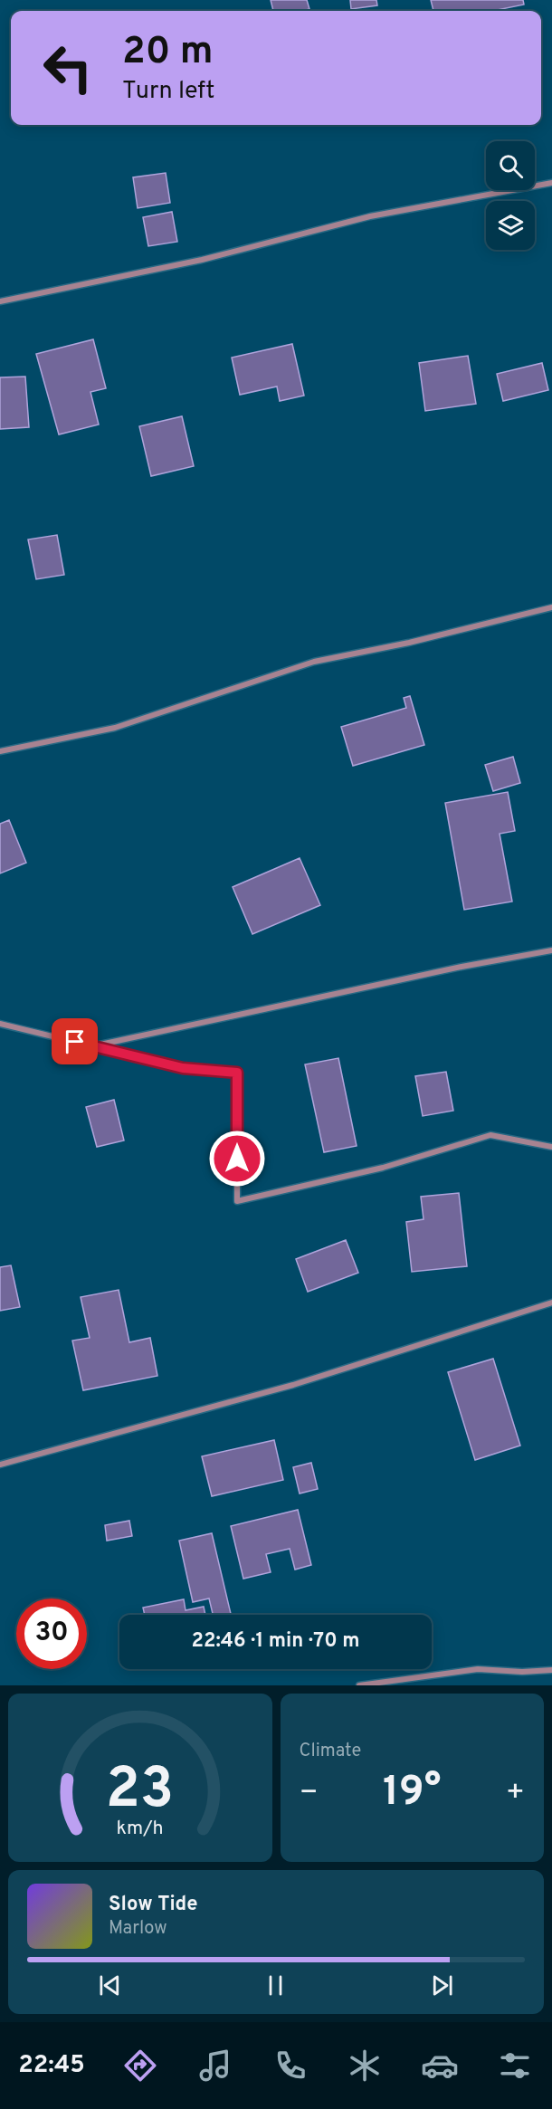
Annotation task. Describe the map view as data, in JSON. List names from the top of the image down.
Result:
{
  "page": {
    "turn": ["20 m", "Turn left"],
    "limit": "30",
    "trip": "22:46 · 1 min · 70 m",
    "tile": "Climate",
    "heat": ["−", "19°", "+"],
    "song": ["Slow Tide", "Marlow"],
    "tabs": "22:45",
    "gauge": ["23", "km/h"]
  }
}
